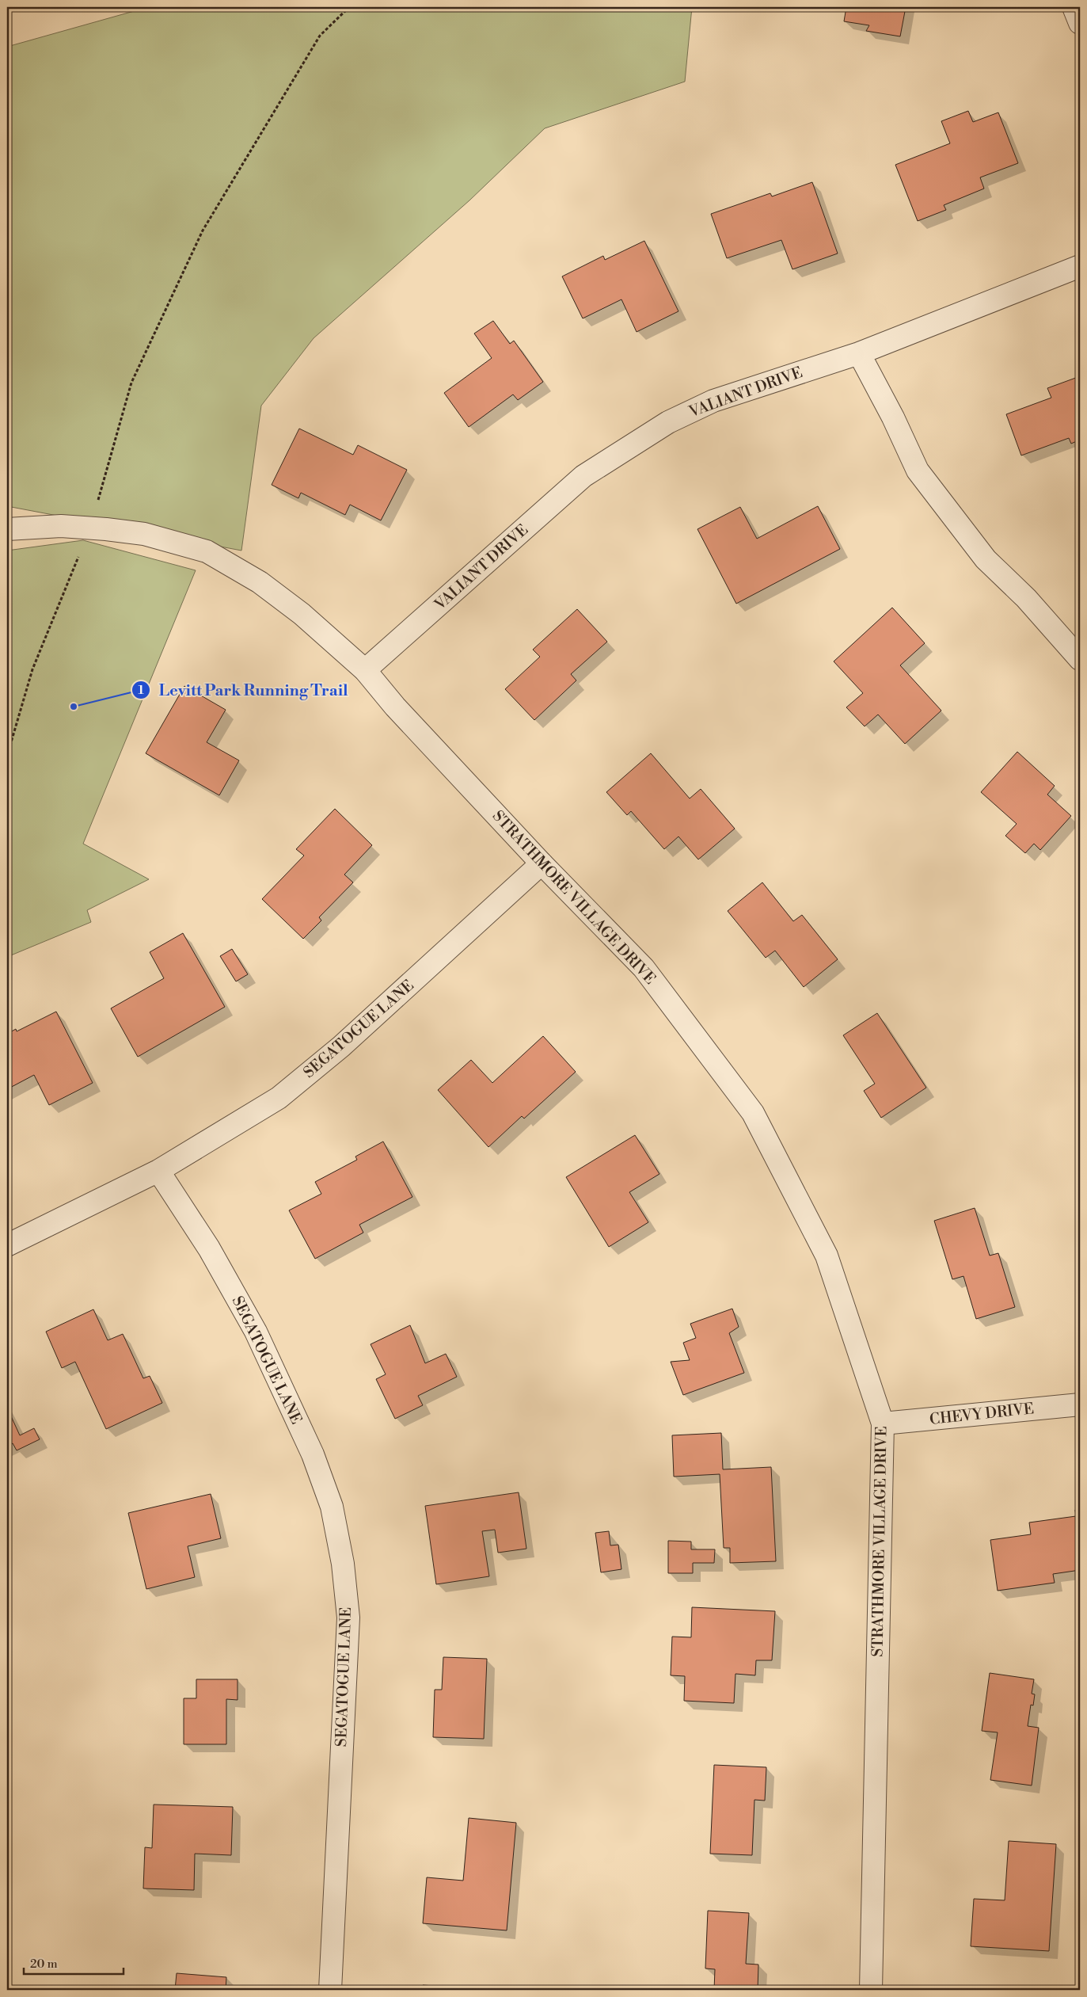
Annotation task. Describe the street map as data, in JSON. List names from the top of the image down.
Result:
{
  "streets": {
    "street": [
      "VALIANT DRIVE",
      "STRATHMORE VILLAGE DRIVE",
      "SEGATOGUE LANE",
      "CHEVY DRIVE"
    ]
  },
  "crossings": [
    ["VALIANT DRIVE", "STRATHMORE VILLAGE DRIVE"],
    ["STRATHMORE VILLAGE DRIVE", "SEGATOGUE LANE"],
    ["STRATHMORE VILLAGE DRIVE", "CHEVY DRIVE"]
  ],
  "places": ["Levitt Park Running Trail"],
  "scale_bar": "20 m"
}
